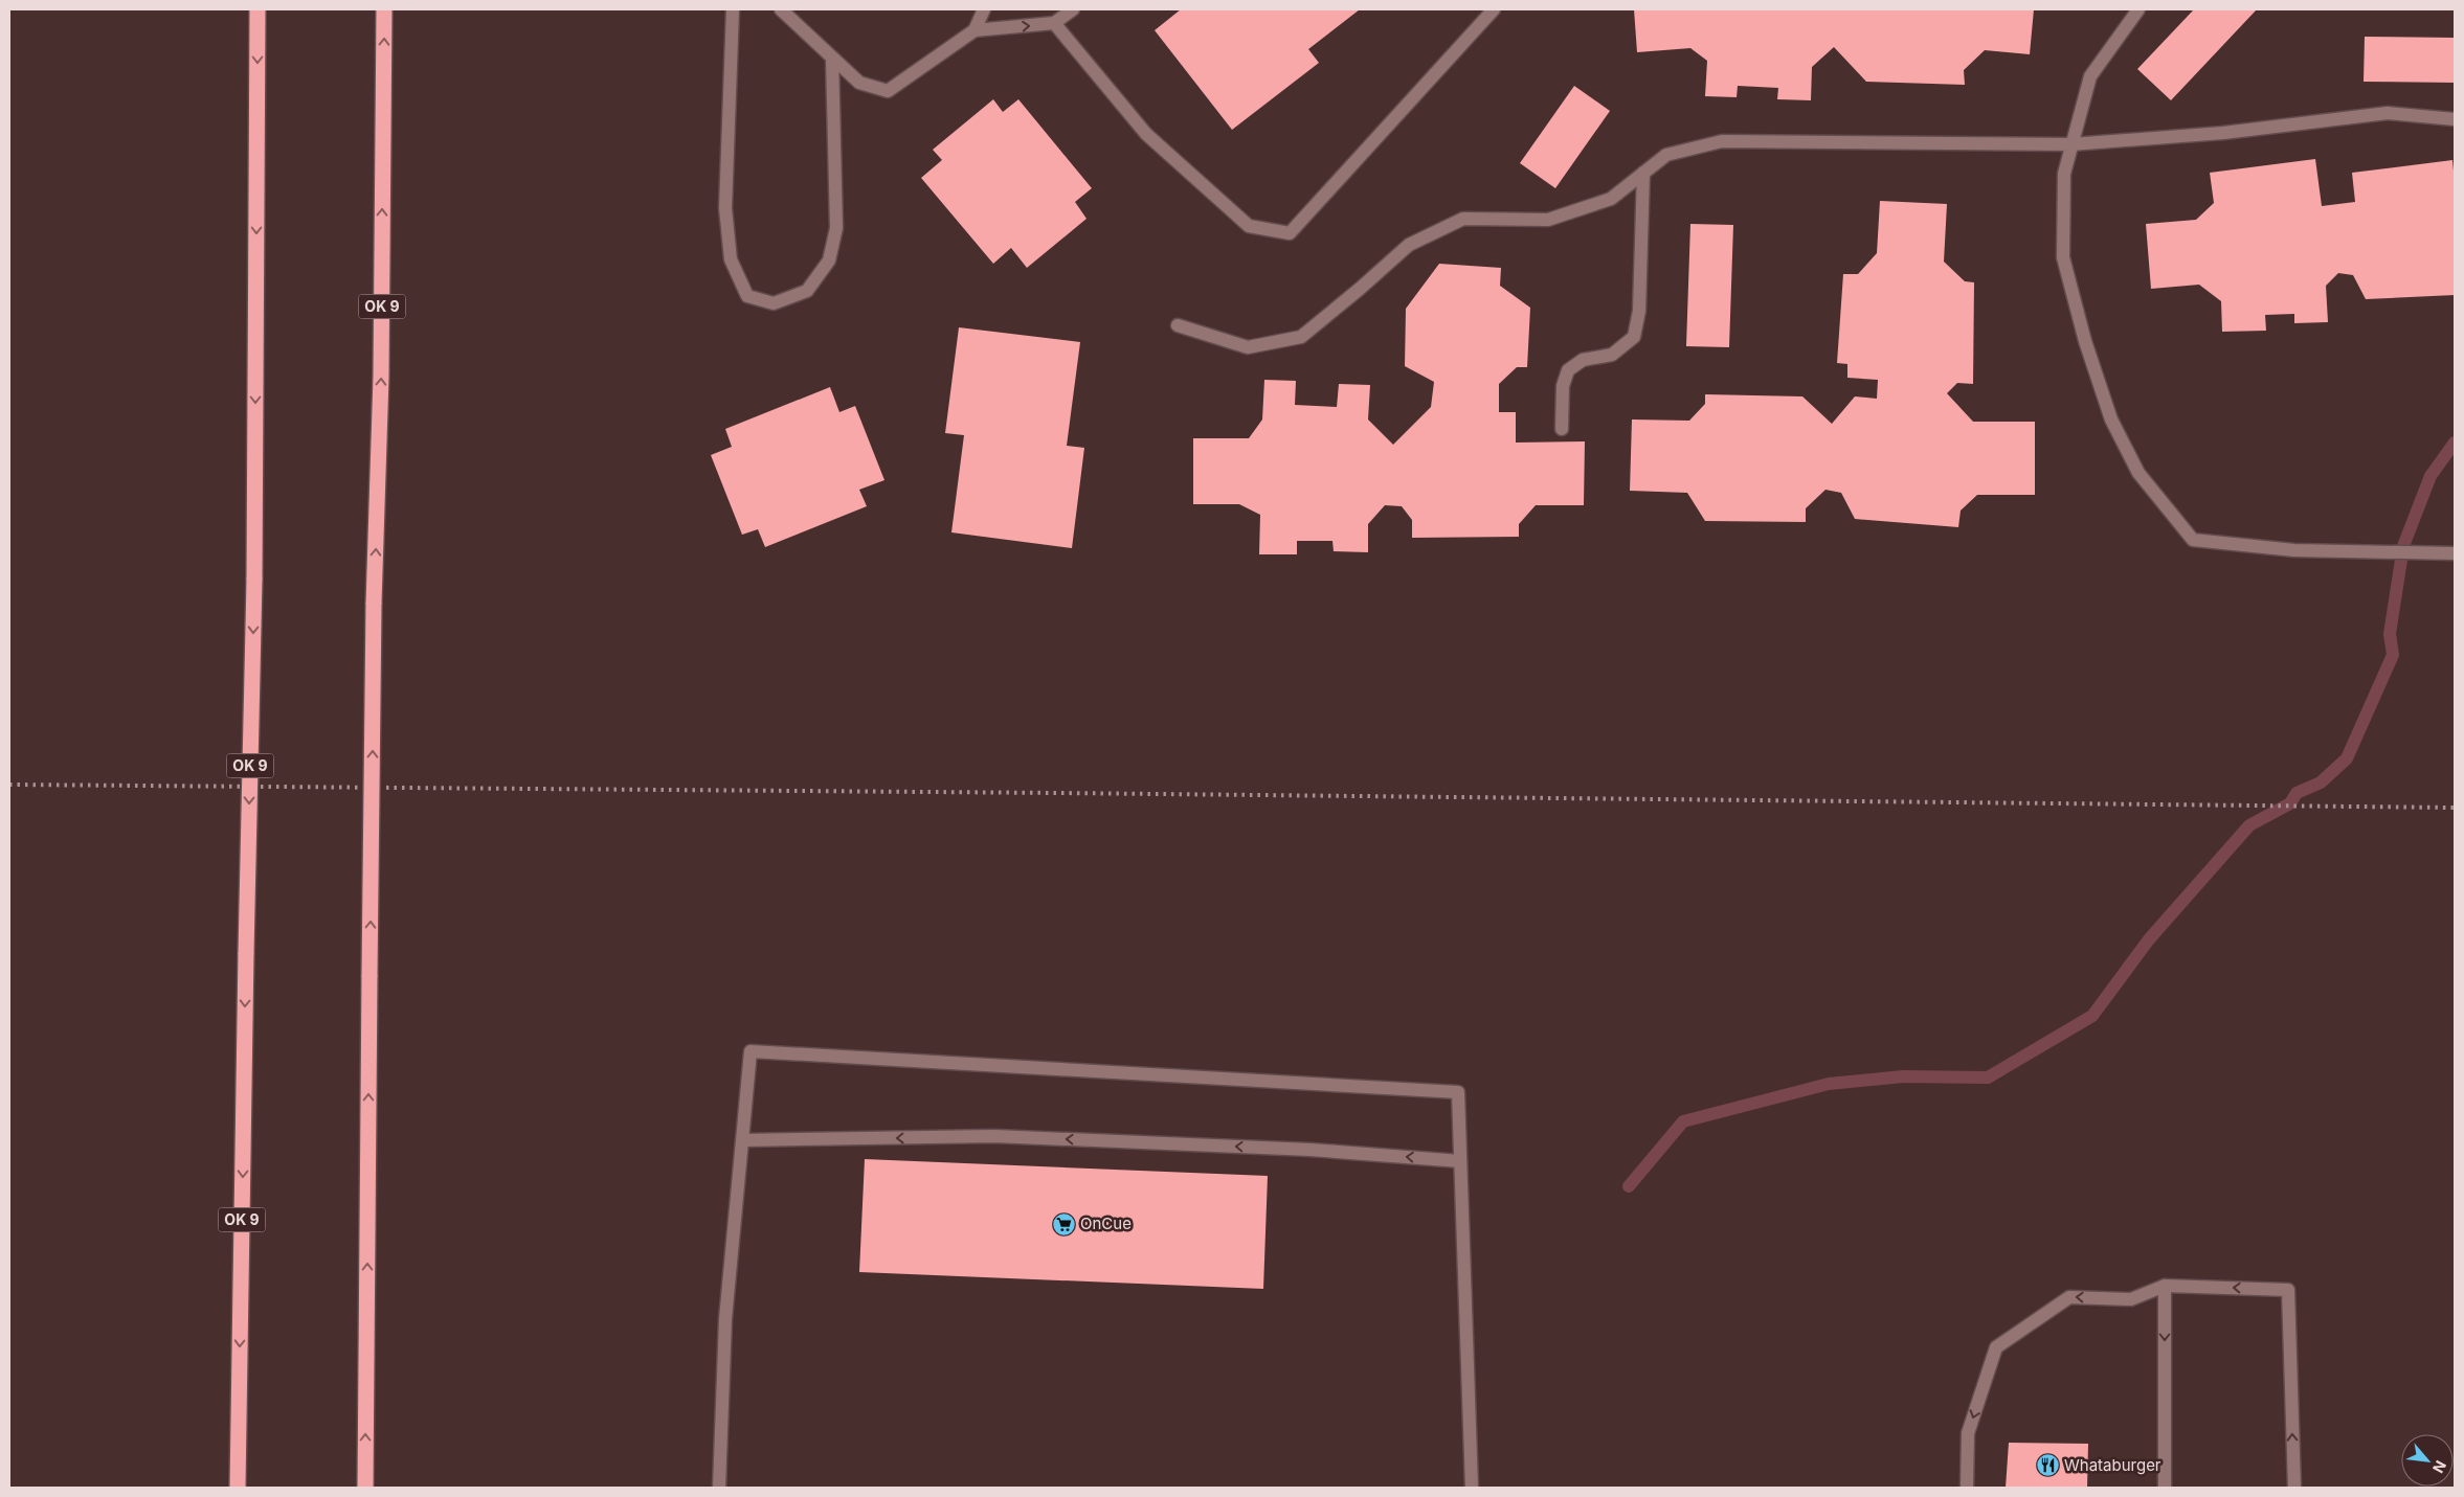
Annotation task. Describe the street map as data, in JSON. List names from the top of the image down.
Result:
{
  "streets": {
    "highway": ["OK 9"]
  },
  "places": {
    "supermarket": ["OnCue"],
    "restaurant": ["Whataburger"]
  },
  "north": "bottom right"
}
